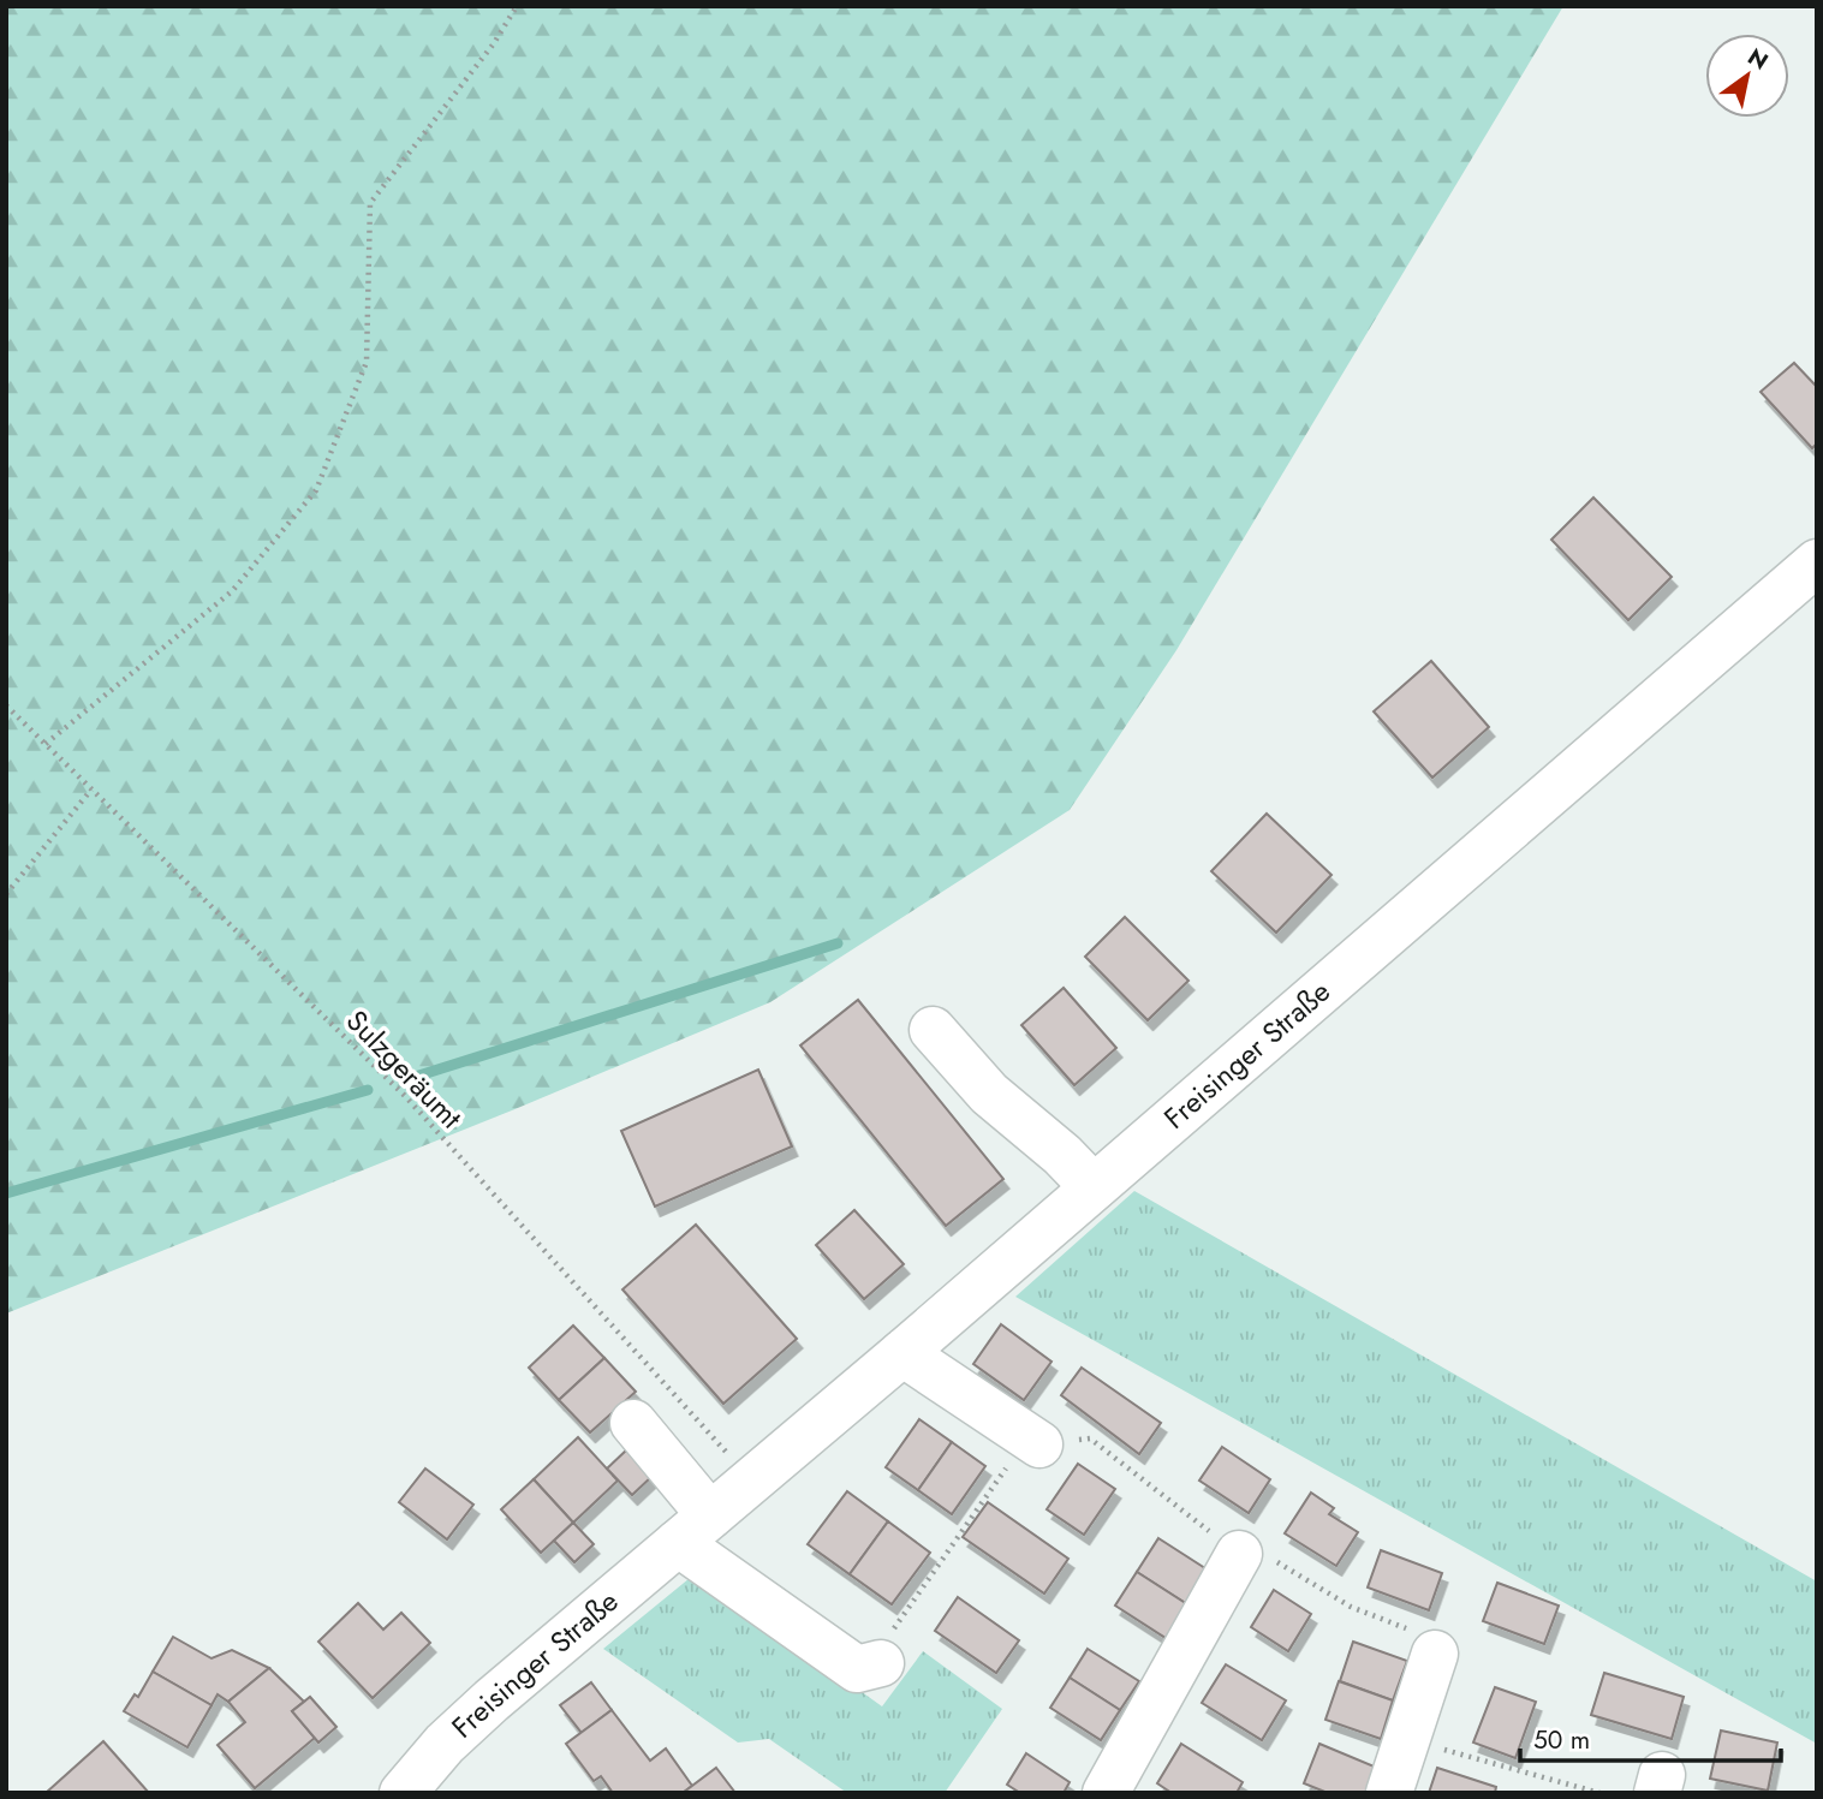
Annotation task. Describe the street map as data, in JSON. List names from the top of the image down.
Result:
{
  "streets": {
    "street": ["Freisinger Straße"],
    "path": ["Sulzgeräumt"]
  },
  "crossings": [
    ["Freisinger Straße", "Sulzgeräumt"]
  ],
  "scale_bar": "50 m",
  "north": "top right"
}
